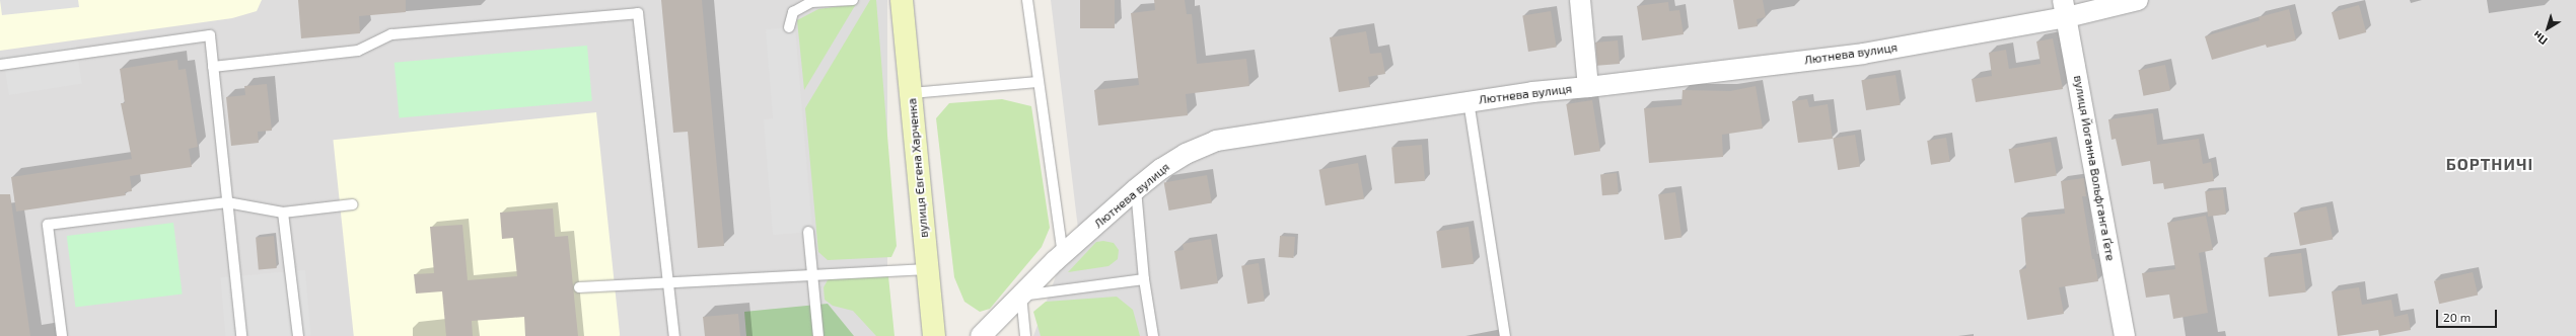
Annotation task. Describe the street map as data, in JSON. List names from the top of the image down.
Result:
{
  "streets": {
    "main road": ["вулиця Євгена Харченка"],
    "street": ["Лютнева вулиця", "вулиця Йоганна Вольфганга Ґете"]
  },
  "crossings": [
    ["Лютнева вулиця", "вулиця Йоганна Вольфганга Ґете"]
  ],
  "districts": ["БОРТНИЧІ"],
  "scale_bar": "20 m",
  "north": "bottom left"
}
